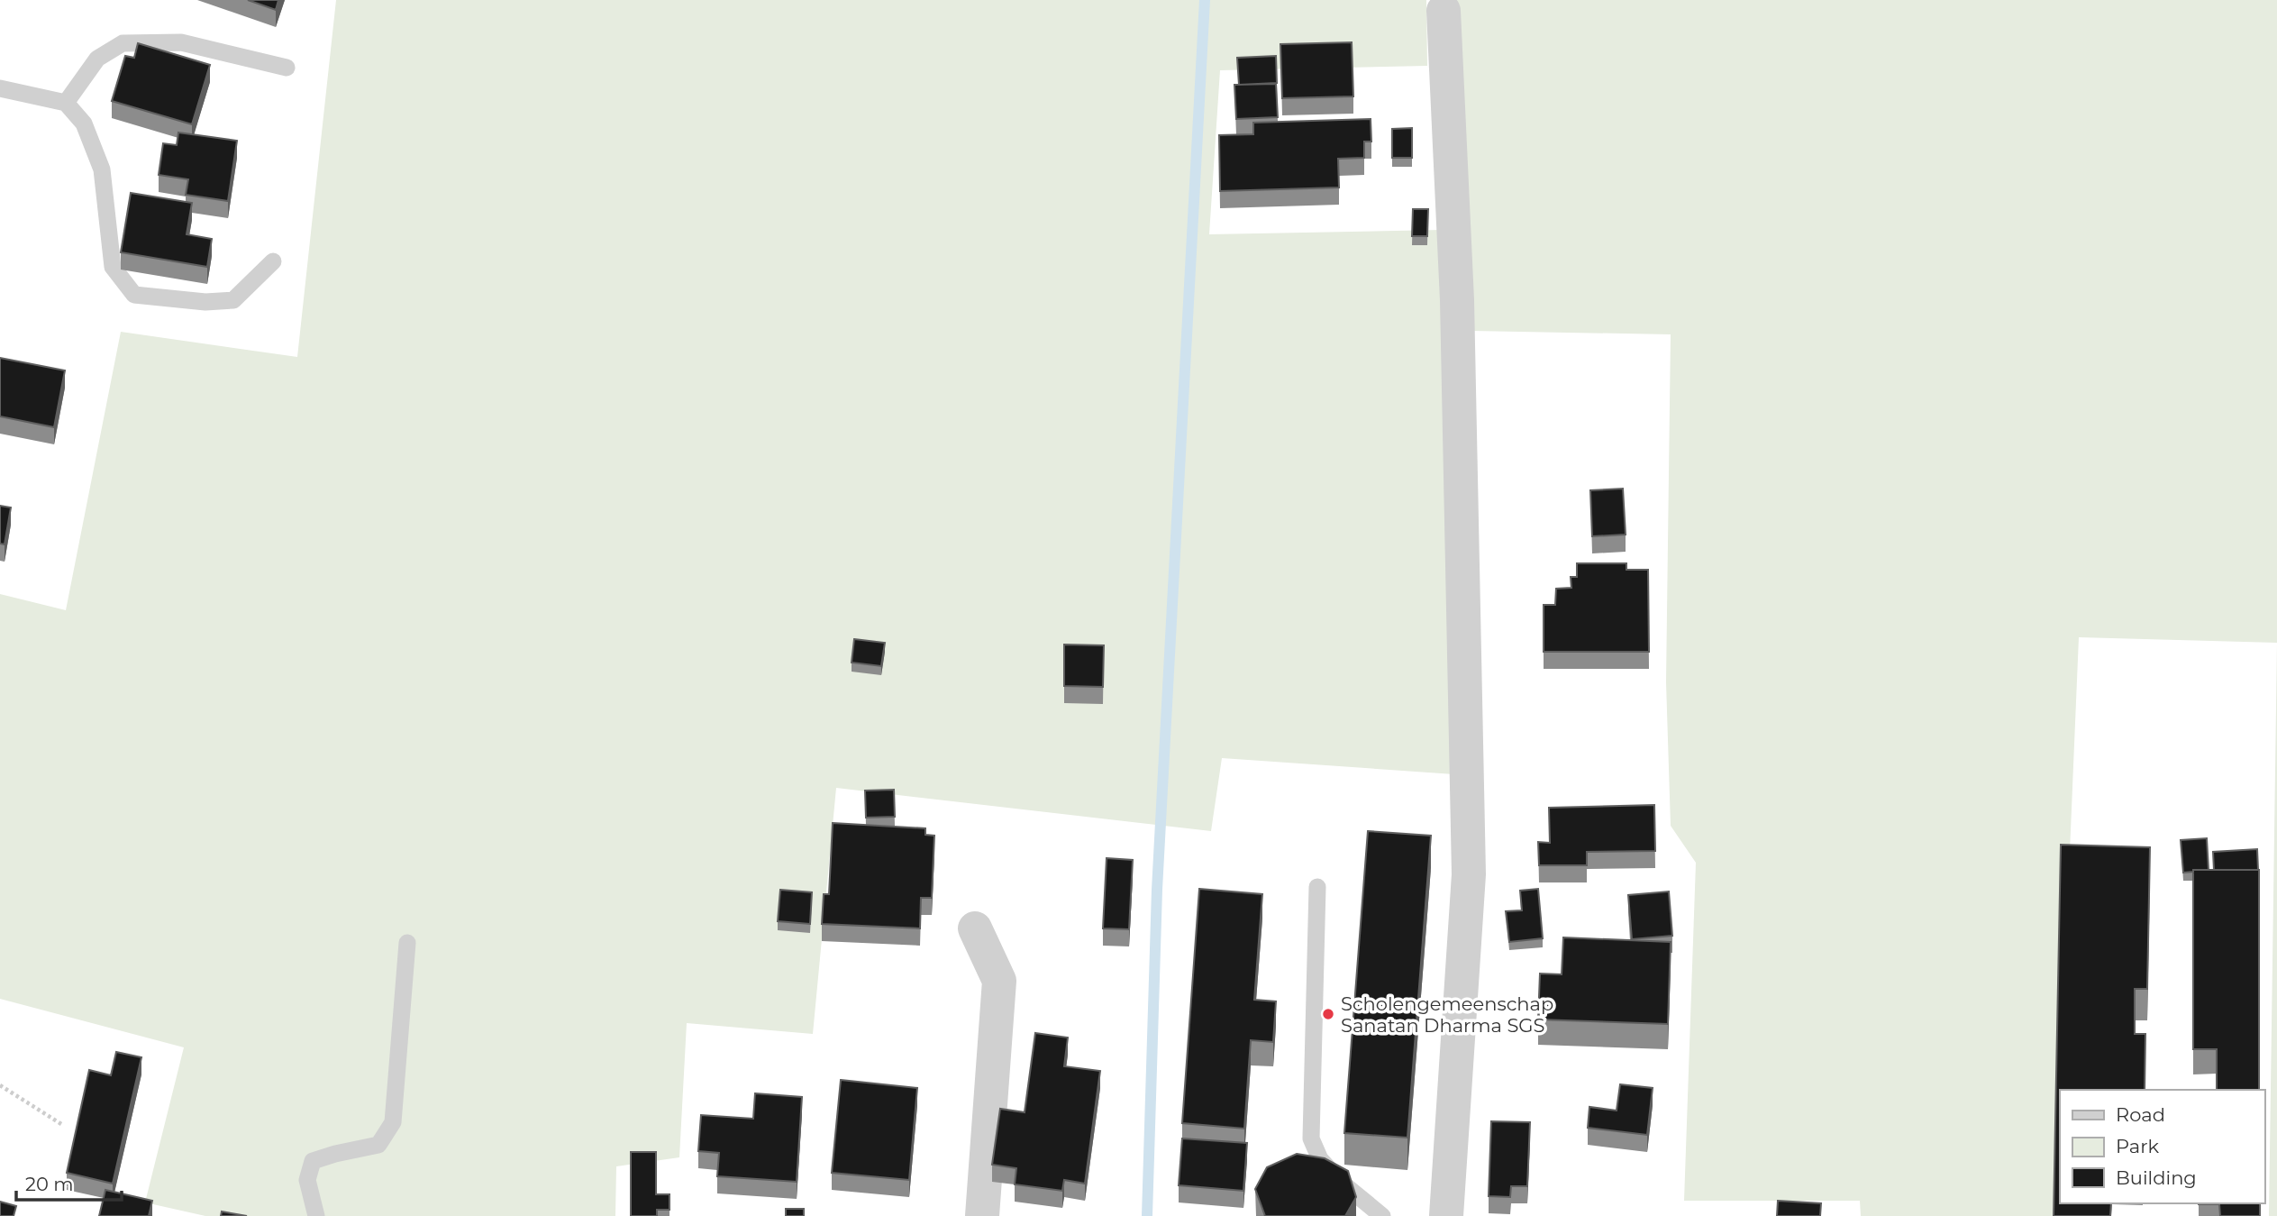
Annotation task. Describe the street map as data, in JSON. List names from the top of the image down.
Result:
{
  "places": ["Scholengemeenschap Sanatan Dharma SGS"],
  "legend": ["Road", "Park", "Building"],
  "scale_bar": "20 m"
}
